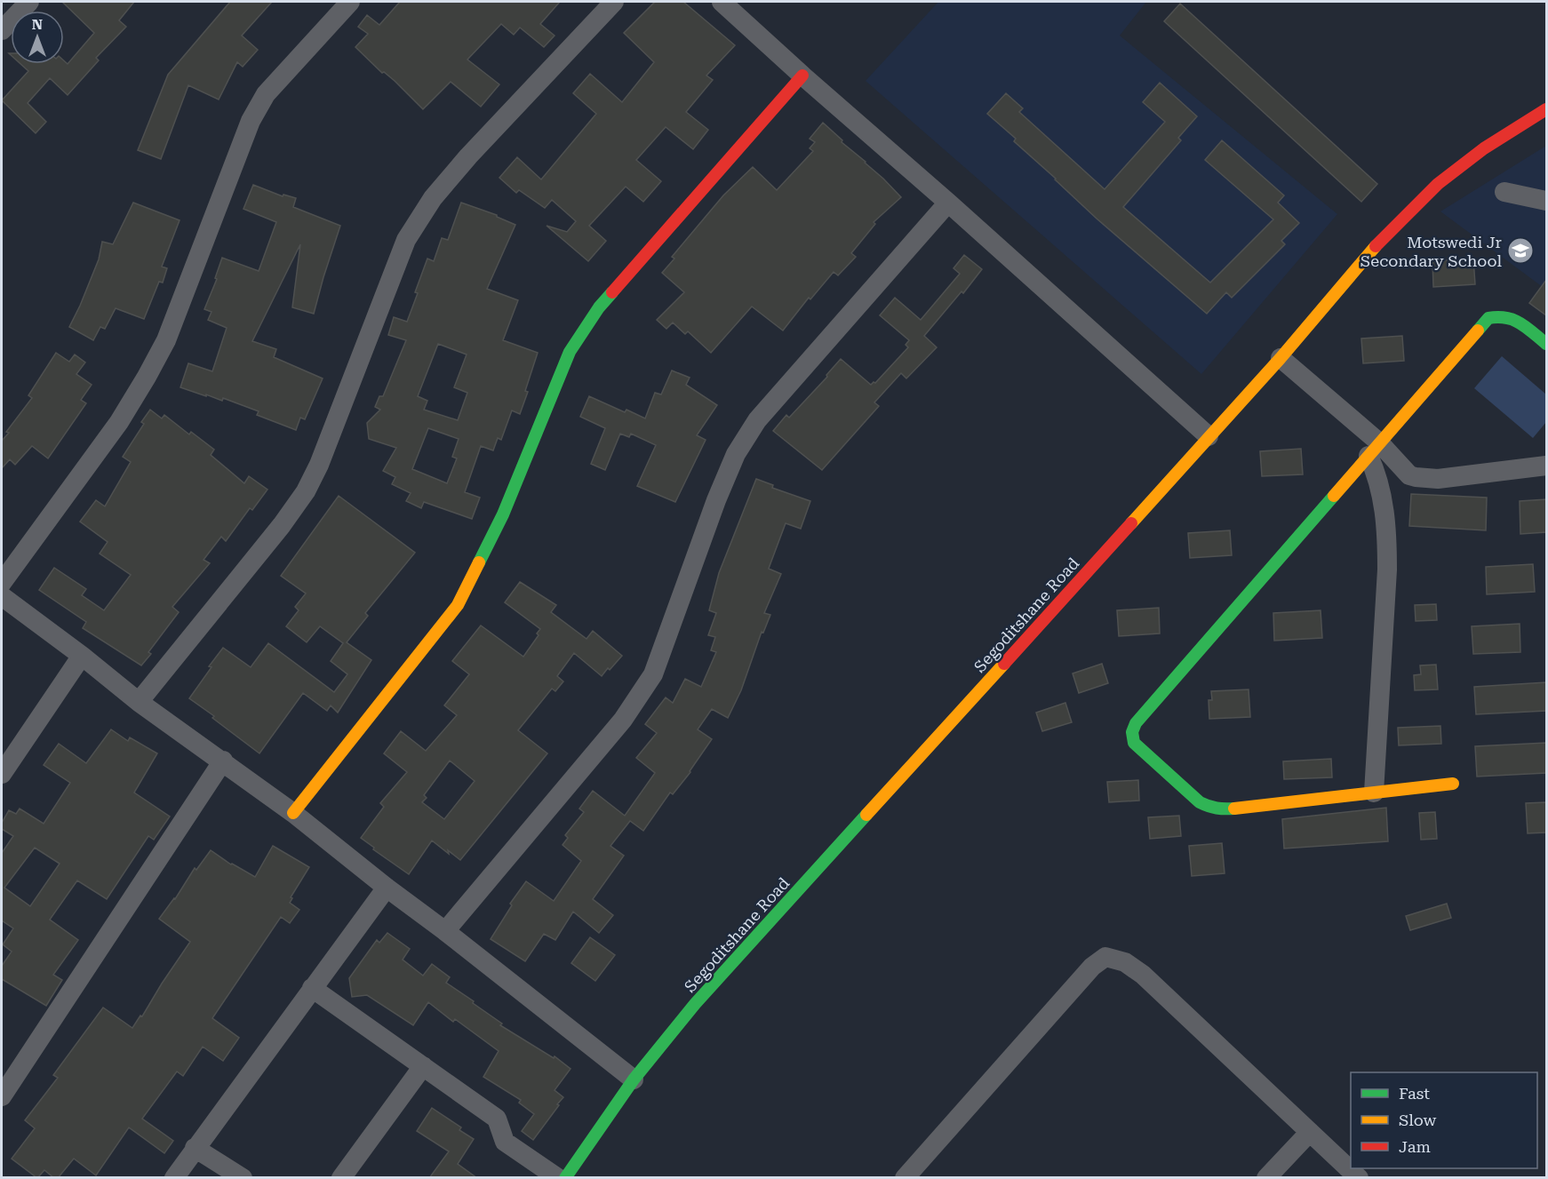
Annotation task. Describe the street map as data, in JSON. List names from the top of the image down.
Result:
{
  "streets": {
    "street": ["Segoditshane Road"]
  },
  "places": {
    "school or university": ["Motswedi Jr Secondary School"]
  },
  "legend": ["Fast", "Slow", "Jam"],
  "north": "top"
}
